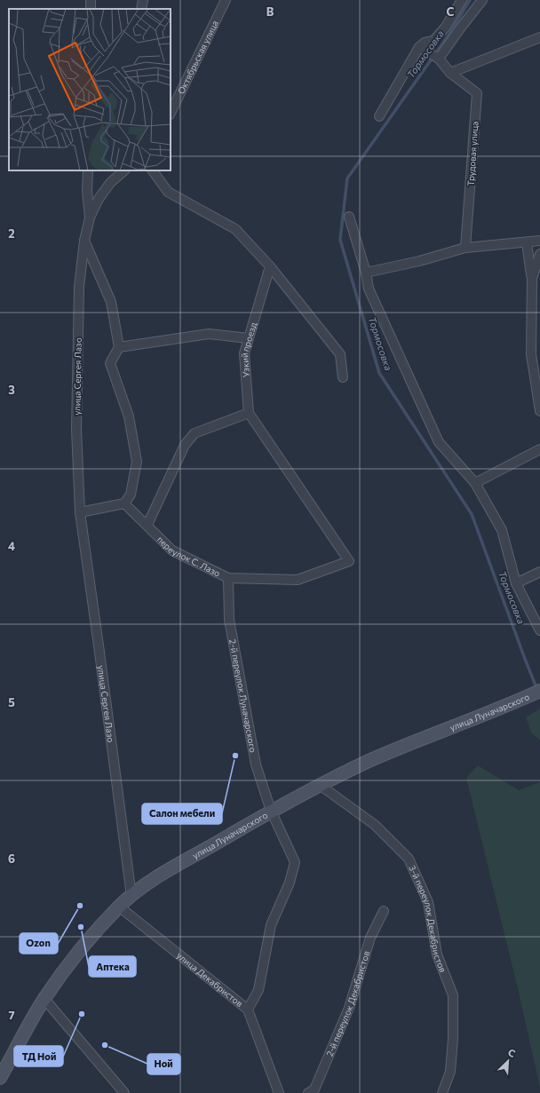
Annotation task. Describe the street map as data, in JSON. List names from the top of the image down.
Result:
{
  "streets": {
    "main road": ["улица Луначарского"],
    "street": [
      "Октябрьская улица",
      "Трудовая улица",
      "Узкий проезд",
      "улица Сергея Лазо",
      "переулок С. Лазо",
      "2-й переулок Луначарского",
      "3-й переулок Декабристов",
      "улица Декабристов",
      "2-й переулок Декабристов"
    ]
  },
  "crossings": [
    ["Узкий проезд", "переулок С. Лазо"],
    ["улица Сергея Лазо", "улица Луначарского"],
    ["переулок С. Лазо", "2-й переулок Луначарского"],
    ["2-й переулок Луначарского", "улица Луначарского"],
    ["2-й переулок Луначарского", "улица Декабристов"],
    ["улица Луначарского", "3-й переулок Декабристов"],
    ["улица Луначарского", "улица Декабристов"]
  ],
  "water": ["Тормосовка"],
  "places": [
    "Салон мебели",
    "Ozon",
    "Аптека",
    "ТД Ной",
    "Ной"
  ],
  "north": "top right",
  "grid": {
    "columns": ["B", "C"],
    "rows": [
      "2",
      "3",
      "4",
      "5",
      "6",
      "7"
    ]
  }
}
